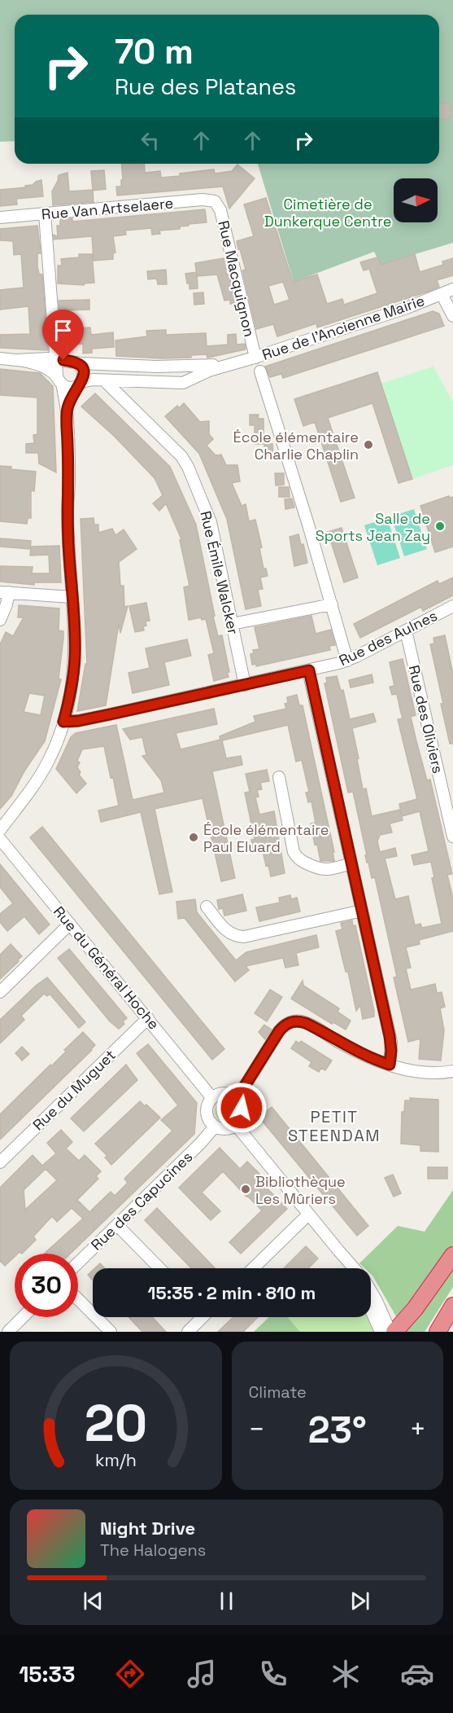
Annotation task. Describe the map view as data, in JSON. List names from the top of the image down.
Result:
{
  "streets": {
    "street": [
      "Rue Van Artselaere",
      "Rue Macquignon",
      "Rue de l'Ancienne Mairie",
      "Rue Émile Walcker",
      "Rue des Aulnes",
      "Rue des Oliviers",
      "Rue du Général Hoche",
      "Rue du Muguet",
      "Rue des Capucines"
    ]
  },
  "crossings": [
    ["Rue Van Artselaere", "Rue Macquignon"],
    ["Rue Macquignon", "Rue de l'Ancienne Mairie"],
    ["Rue de l'Ancienne Mairie", "Rue Émile Walcker"],
    ["Rue Émile Walcker", "Rue des Aulnes"],
    ["Rue des Aulnes", "Rue des Oliviers"],
    ["Rue du Général Hoche", "Rue du Muguet"],
    ["Rue du Général Hoche", "Rue des Capucines"]
  ],
  "districts": ["PETIT STEENDAM"],
  "parks": ["Cimetière de Dunkerque Centre"],
  "places": [
    "École élémentaire Charlie Chaplin",
    "Salle de Sports Jean Zay",
    "École élémentaire Paul Eluard",
    "Bibliothèque Les Mûriers"
  ],
  "north": "right",
  "page": {
    "turn": ["70 m", "Rue des Platanes"],
    "limit": "30",
    "trip": "15:35 · 2 min · 810 m",
    "tile": "Climate",
    "heat": ["−", "23°", "+"],
    "song": ["Night Drive", "The Halogens"],
    "tabs": "15:33",
    "gauge": ["20", "km/h"]
  }
}
